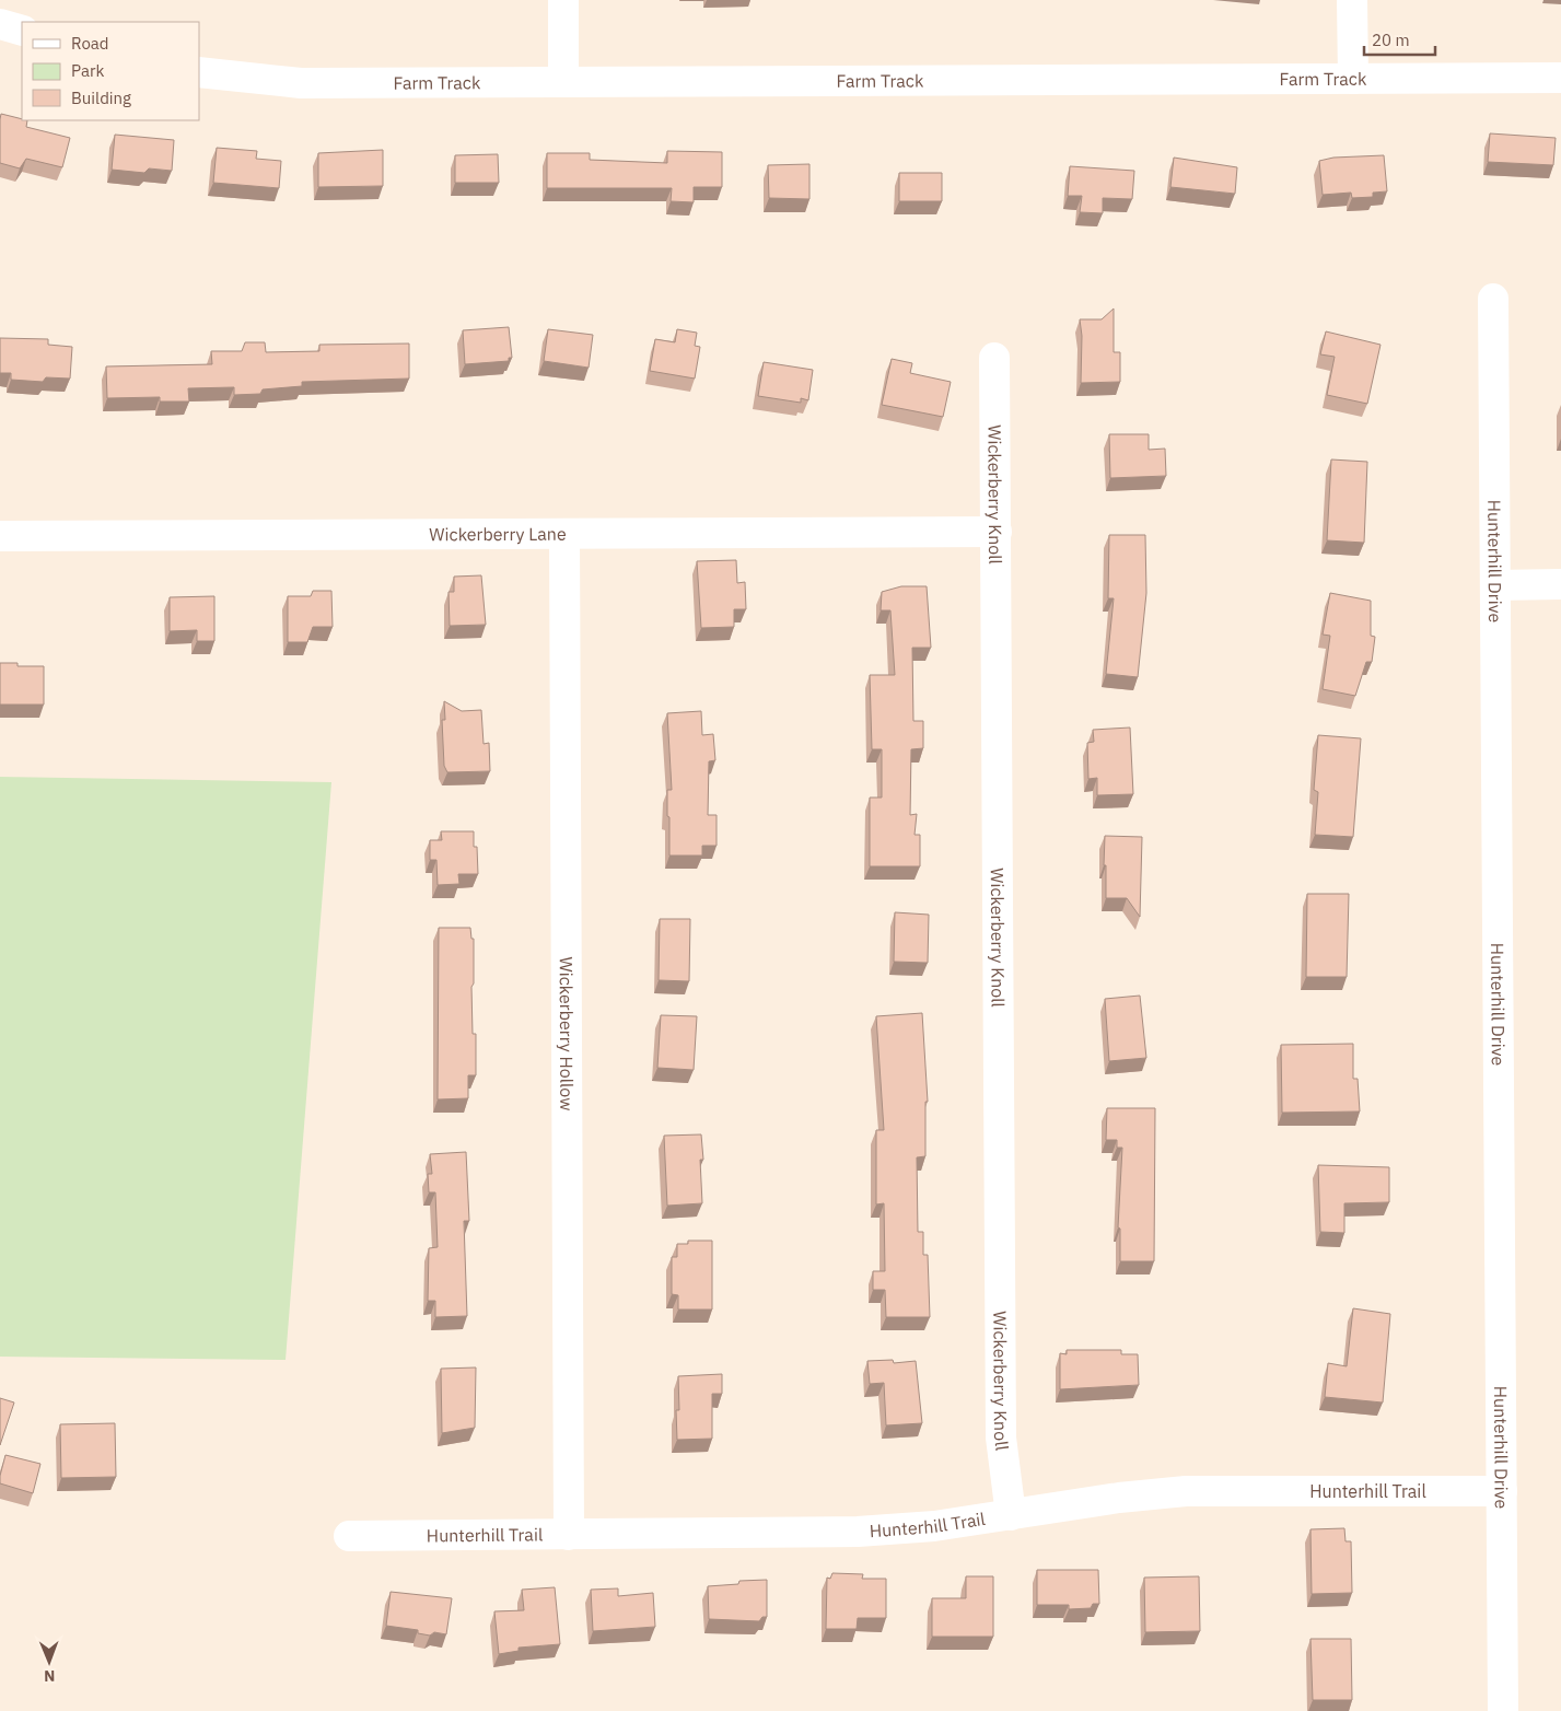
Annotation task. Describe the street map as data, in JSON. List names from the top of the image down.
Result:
{
  "streets": {
    "street": [
      "Farm Track",
      "Wickerberry Knoll",
      "Wickerberry Lane",
      "Hunterhill Drive",
      "Wickerberry Hollow",
      "Hunterhill Trail"
    ]
  },
  "crossings": [
    ["Wickerberry Knoll", "Wickerberry Lane"],
    ["Wickerberry Knoll", "Hunterhill Trail"],
    ["Wickerberry Lane", "Wickerberry Hollow"],
    ["Hunterhill Drive", "Hunterhill Trail"],
    ["Wickerberry Hollow", "Hunterhill Trail"]
  ],
  "legend": ["Road", "Park", "Building"],
  "scale_bar": "20 m",
  "north": "bottom"
}
